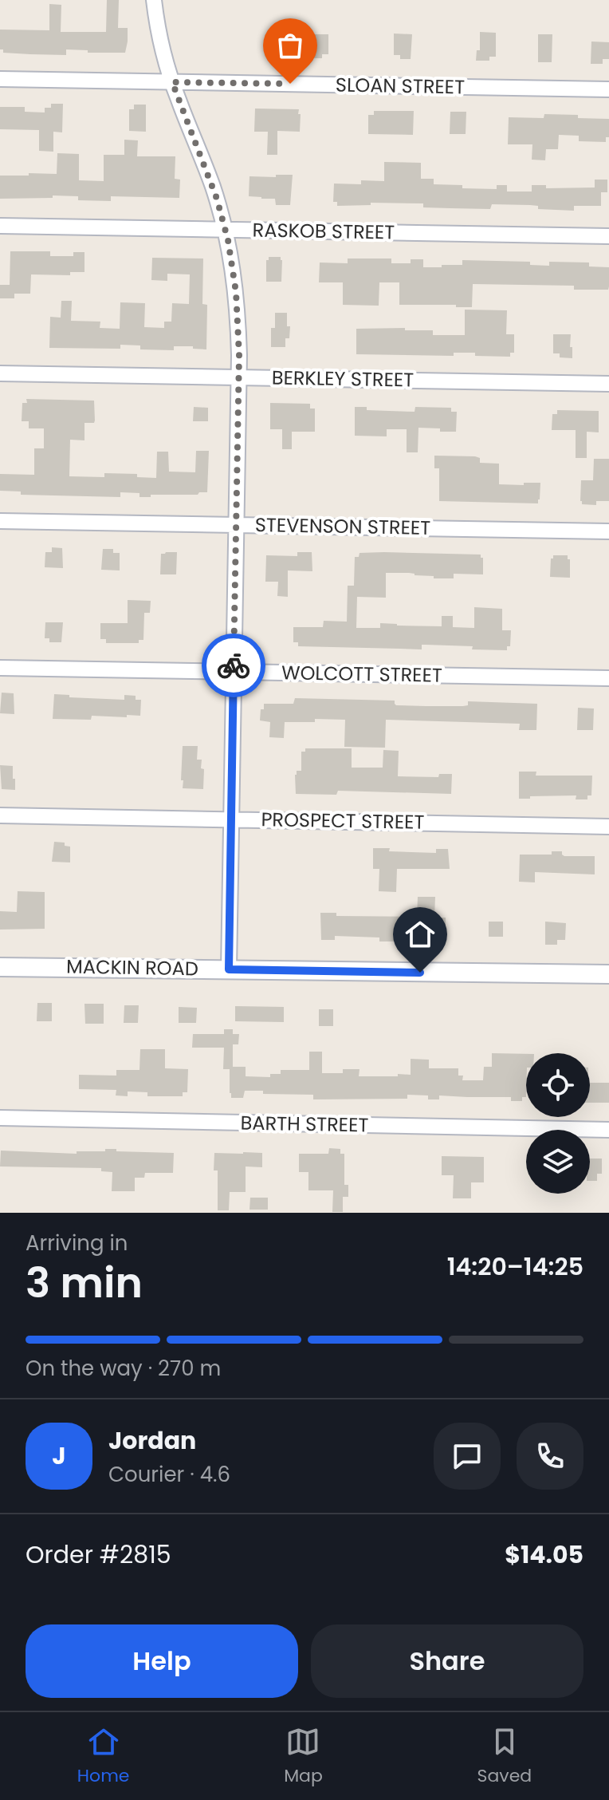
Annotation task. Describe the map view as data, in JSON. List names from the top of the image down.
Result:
{
  "streets": {
    "street": [
      "SLOAN STREET",
      "RASKOB STREET",
      "BERKLEY STREET",
      "STEVENSON STREET",
      "WOLCOTT STREET",
      "PROSPECT STREET",
      "MACKIN ROAD",
      "BARTH STREET"
    ]
  },
  "page": {
    "heading": ["3 min", "Arriving in", "14:20–14:25"],
    "panel": [
      "Jordan",
      "Courier · 4.6",
      "Order #2815",
      "$14.05"
    ],
    "bar": "On the way · 270 m",
    "round": "J",
    "buttons": ["Help", "Share"],
    "tabs": ["Home", "Map", "Saved"]
  }
}
